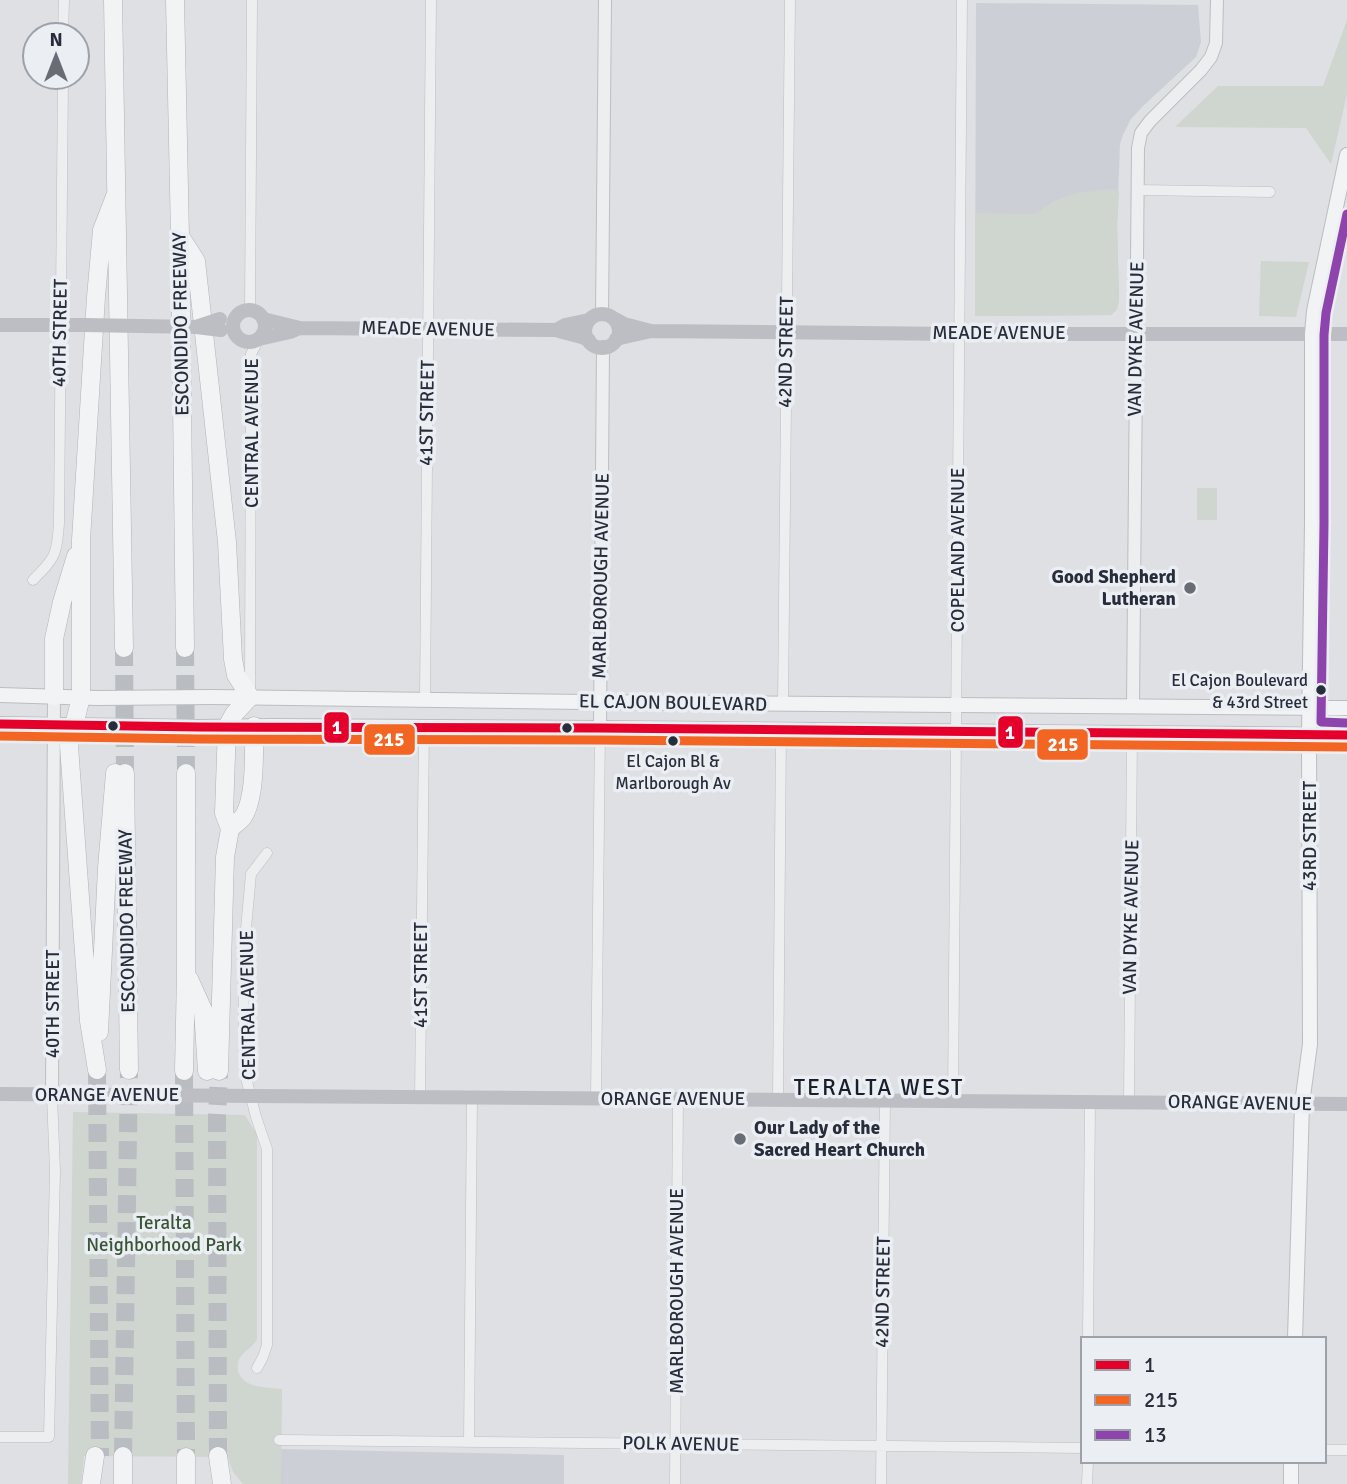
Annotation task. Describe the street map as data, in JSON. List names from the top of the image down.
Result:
{
  "streets": {
    "highway": ["ESCONDIDO FREEWAY"],
    "main road": [
      "MEADE AVENUE",
      "EL CAJON BOULEVARD",
      "43RD STREET",
      "ORANGE AVENUE"
    ],
    "street": [
      "40TH STREET",
      "VAN DYKE AVENUE",
      "42ND STREET",
      "41ST STREET",
      "CENTRAL AVENUE",
      "COPELAND AVENUE",
      "MARLBOROUGH AVENUE",
      "POLK AVENUE"
    ]
  },
  "crossings": [
    ["ESCONDIDO FREEWAY", "EL CAJON BOULEVARD"],
    ["MEADE AVENUE", "VAN DYKE AVENUE"],
    ["MEADE AVENUE", "42ND STREET"],
    ["MEADE AVENUE", "41ST STREET"],
    ["MEADE AVENUE", "CENTRAL AVENUE"],
    ["MEADE AVENUE", "COPELAND AVENUE"],
    ["MEADE AVENUE", "MARLBOROUGH AVENUE"],
    ["MEADE AVENUE", "43RD STREET"],
    ["40TH STREET", "EL CAJON BOULEVARD"],
    ["40TH STREET", "ORANGE AVENUE"],
    ["VAN DYKE AVENUE", "EL CAJON BOULEVARD"],
    ["VAN DYKE AVENUE", "ORANGE AVENUE"],
    ["42ND STREET", "EL CAJON BOULEVARD"],
    ["42ND STREET", "ORANGE AVENUE"],
    ["42ND STREET", "POLK AVENUE"],
    ["41ST STREET", "EL CAJON BOULEVARD"],
    ["41ST STREET", "ORANGE AVENUE"],
    ["CENTRAL AVENUE", "EL CAJON BOULEVARD"],
    ["CENTRAL AVENUE", "ORANGE AVENUE"],
    ["COPELAND AVENUE", "EL CAJON BOULEVARD"],
    ["COPELAND AVENUE", "ORANGE AVENUE"],
    ["MARLBOROUGH AVENUE", "EL CAJON BOULEVARD"],
    ["MARLBOROUGH AVENUE", "ORANGE AVENUE"],
    ["MARLBOROUGH AVENUE", "POLK AVENUE"],
    ["EL CAJON BOULEVARD", "43RD STREET"],
    ["43RD STREET", "ORANGE AVENUE"]
  ],
  "districts": ["TERALTA WEST"],
  "parks": ["Teralta Neighborhood Park"],
  "places": [
    "Good Shepherd Lutheran",
    "El Cajon Boulevard & 43rd Street",
    "El Cajon Bl & Marlborough Av",
    "Our Lady of the Sacred Heart Church"
  ],
  "lines": ["transit line 13", "transit line 1", "transit line 215"],
  "legend": ["1", "215", "13"],
  "north": "top"
}
